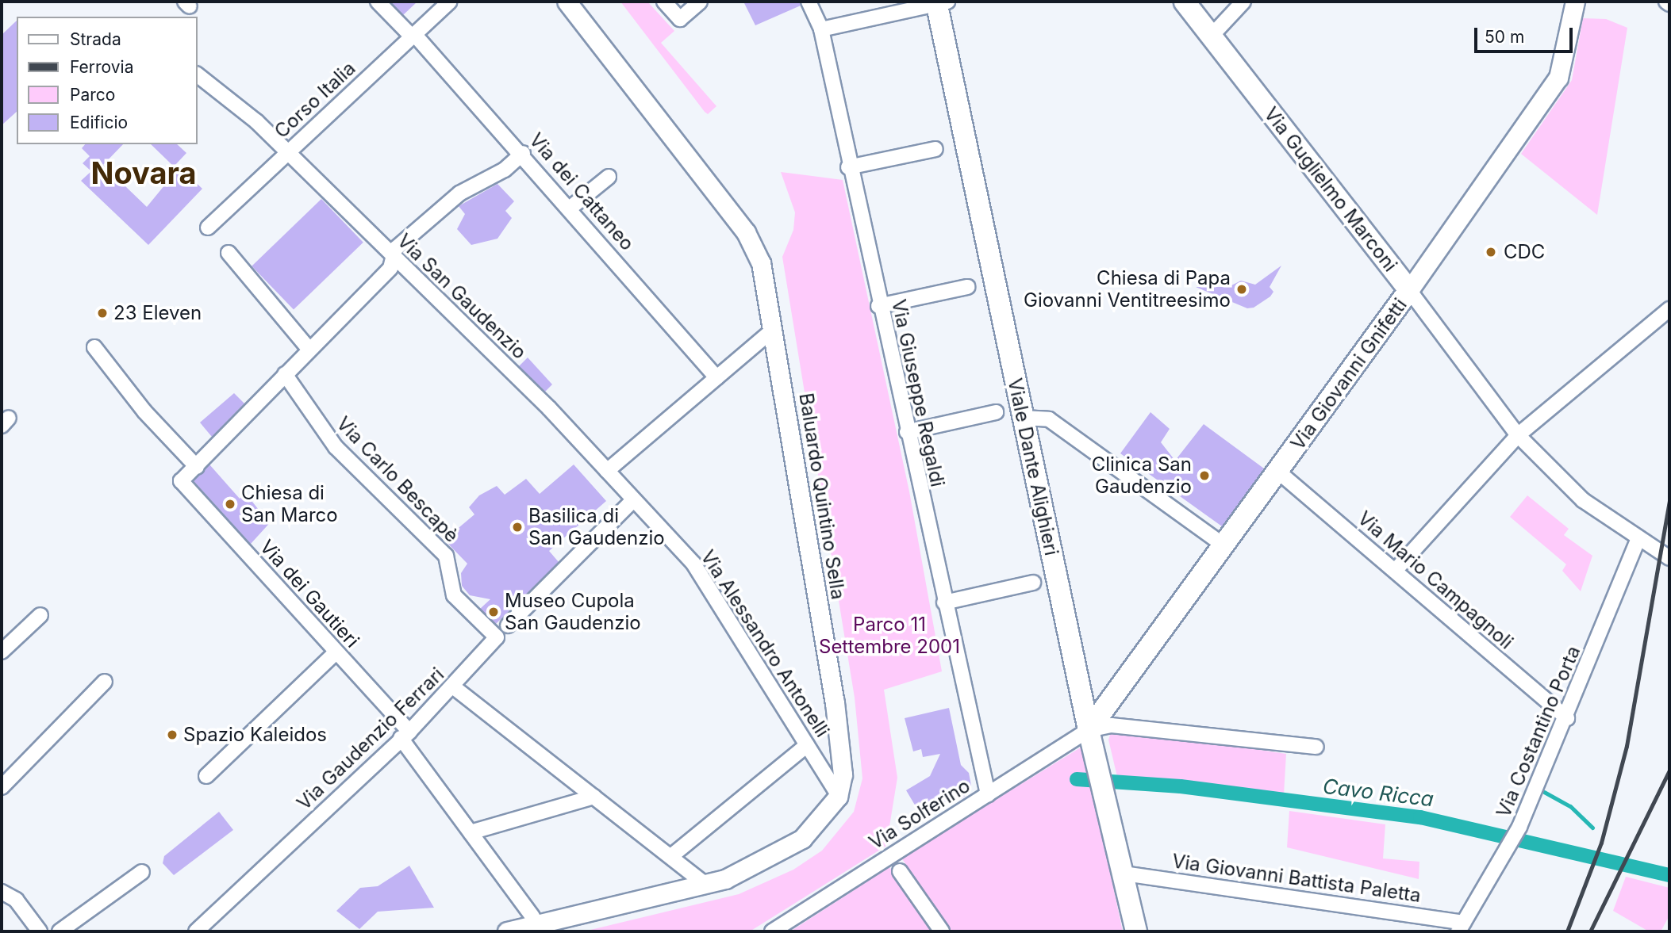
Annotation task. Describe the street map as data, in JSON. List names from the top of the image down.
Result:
{
  "streets": {
    "main road": ["Via Guglielmo Marconi", "Via Giovanni Gnifetti", "Viale Dante Alighieri"],
    "street": [
      "Corso Italia",
      "Via dei Cattaneo",
      "Via San Gaudenzio",
      "Via Giuseppe Regaldi",
      "Via Carlo Bescapè",
      "Baluardo Quintino Sella",
      "Via Mario Campagnoli",
      "Via dei Gautieri",
      "Via Alessandro Antonelli",
      "Via Costantino Porta",
      "Via Gaudenzio Ferrari",
      "Via Solferino",
      "Via Giovanni Battista Paletta"
    ]
  },
  "crossings": [
    ["Corso Italia", "Via dei Cattaneo"],
    ["Corso Italia", "Via San Gaudenzio"],
    ["Via Guglielmo Marconi", "Via Giovanni Gnifetti"],
    ["Via Guglielmo Marconi", "Via Costantino Porta"],
    ["Via San Gaudenzio", "Via Alessandro Antonelli"],
    ["Via Giovanni Gnifetti", "Viale Dante Alighieri"],
    ["Via Giovanni Gnifetti", "Via Mario Campagnoli"],
    ["Via Giovanni Gnifetti", "Via Solferino"],
    ["Via Giuseppe Regaldi", "Via Solferino"],
    ["Viale Dante Alighieri", "Via Solferino"],
    ["Viale Dante Alighieri", "Via Giovanni Battista Paletta"],
    ["Via Carlo Bescapè", "Via Gaudenzio Ferrari"],
    ["Baluardo Quintino Sella", "Via Alessandro Antonelli"],
    ["Via Mario Campagnoli", "Via Costantino Porta"],
    ["Via dei Gautieri", "Via Gaudenzio Ferrari"],
    ["Via Costantino Porta", "Via Giovanni Battista Paletta"]
  ],
  "districts": ["Novara"],
  "water": ["Cavo Ricca"],
  "parks": ["Parco 11 Settembre 2001"],
  "places": [
    "CDC",
    "Chiesa di Papa Giovanni Ventitreesimo",
    "23 Eleven",
    "Clinica San Gaudenzio",
    "Chiesa di San Marco",
    "Basilica di San Gaudenzio",
    "Museo Cupola San Gaudenzio",
    "Spazio Kaleidos"
  ],
  "legend": [
    "Strada",
    "Ferrovia",
    "Parco",
    "Edificio"
  ],
  "scale_bar": "50 m"
}
